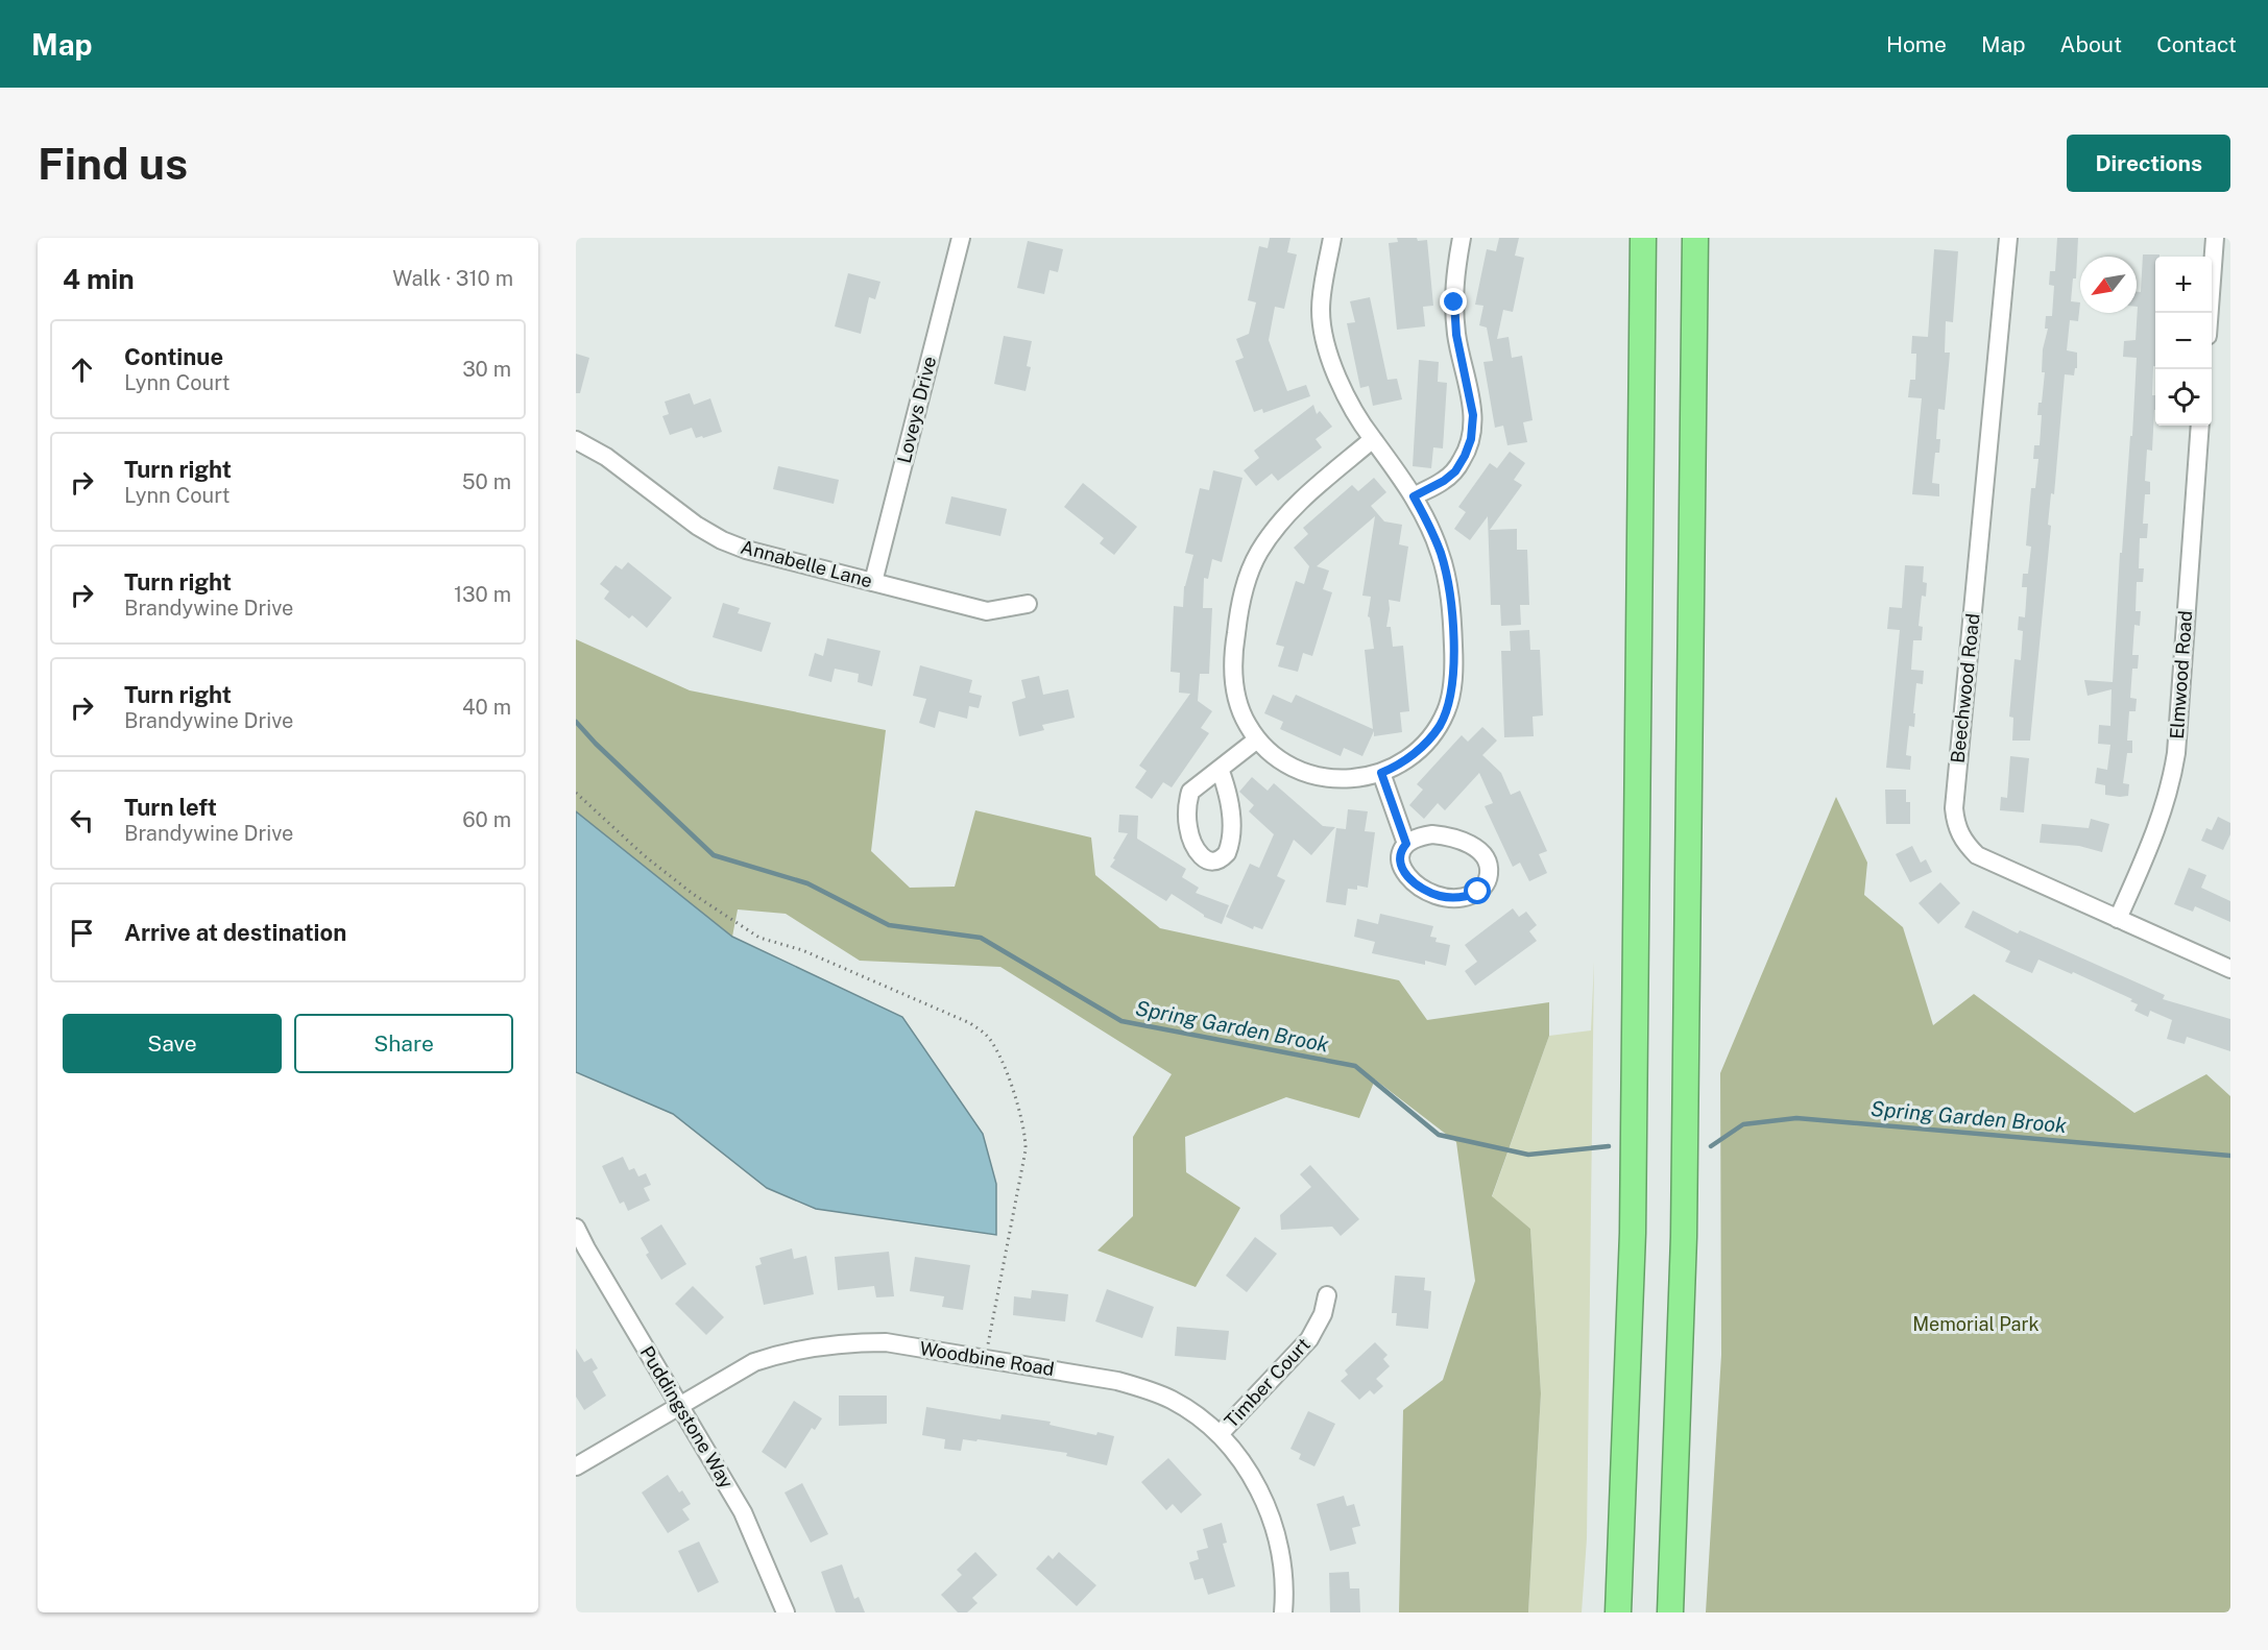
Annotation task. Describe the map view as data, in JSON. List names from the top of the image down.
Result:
{
  "streets": {
    "street": [
      "Loveys Drive",
      "Annabelle Lane",
      "Elmwood Road",
      "Beechwood Road",
      "Woodbine Road",
      "Timber Court",
      "Puddingstone Way"
    ]
  },
  "crossings": [
    ["Loveys Drive", "Annabelle Lane"],
    ["Elmwood Road", "Beechwood Road"],
    ["Woodbine Road", "Timber Court"],
    ["Woodbine Road", "Puddingstone Way"]
  ],
  "water": ["Spring Garden Brook"],
  "parks": ["Memorial Park"],
  "north": "bottom left",
  "page": {
    "header": "Map",
    "nav": [
      "Home",
      "Map",
      "About",
      "Contact"
    ],
    "buttons": [
      "Directions",
      ["Save", "Share"]
    ],
    "title": "Find us",
    "heading": ["4 min", "Walk · 310 m"],
    "map_buttons": ["+", "−"],
    "list": [
      ["Continue", "Lynn Court", "30 m"],
      ["Turn right", "Lynn Court", "50 m"],
      ["Turn right", "Brandywine Drive", "130 m"],
      ["Turn right", "Brandywine Drive", "40 m"],
      ["Turn left", "Brandywine Drive", "60 m"],
      "Arrive at destination"
    ]
  }
}
